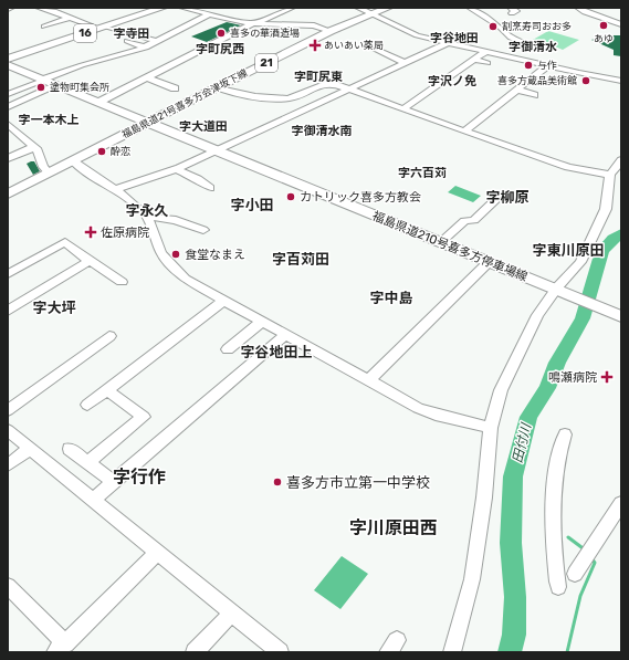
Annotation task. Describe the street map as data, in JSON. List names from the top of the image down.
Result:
{
  "streets": {
    "main road": [
      "16",
      "21",
      "福島県道21号喜多方会津坂下線",
      "福島県道210号喜多方停車場線"
    ]
  },
  "crossings": [
    ["福島県道21号喜多方会津坂下線", "福島県道210号喜多方停車場線"]
  ],
  "districts": [
    "字寺田",
    "字谷地田",
    "字御清水",
    "字町尻西",
    "字町尻東",
    "字沢ノ免",
    "字一本木上",
    "字大道田",
    "字御清水南",
    "字六百苅",
    "字柳原",
    "字小田",
    "字永久",
    "字東川原田",
    "字百苅田",
    "字中島",
    "字大坪",
    "字谷地田上",
    "字行作",
    "字川原田西"
  ],
  "water": ["田付川"],
  "places": {
    "other": [
      "あゆ",
      "割烹寿司おお多",
      "喜多の華酒造場",
      "与作",
      "喜多方蔵品美術館",
      "塗物町集会所",
      "酔恋",
      "カトリック喜多方教会",
      "食堂なまえ",
      "喜多方市立第一中学校"
    ],
    "health": ["あいあい薬局", "佐原病院", "鳴瀬病院"]
  }
}
